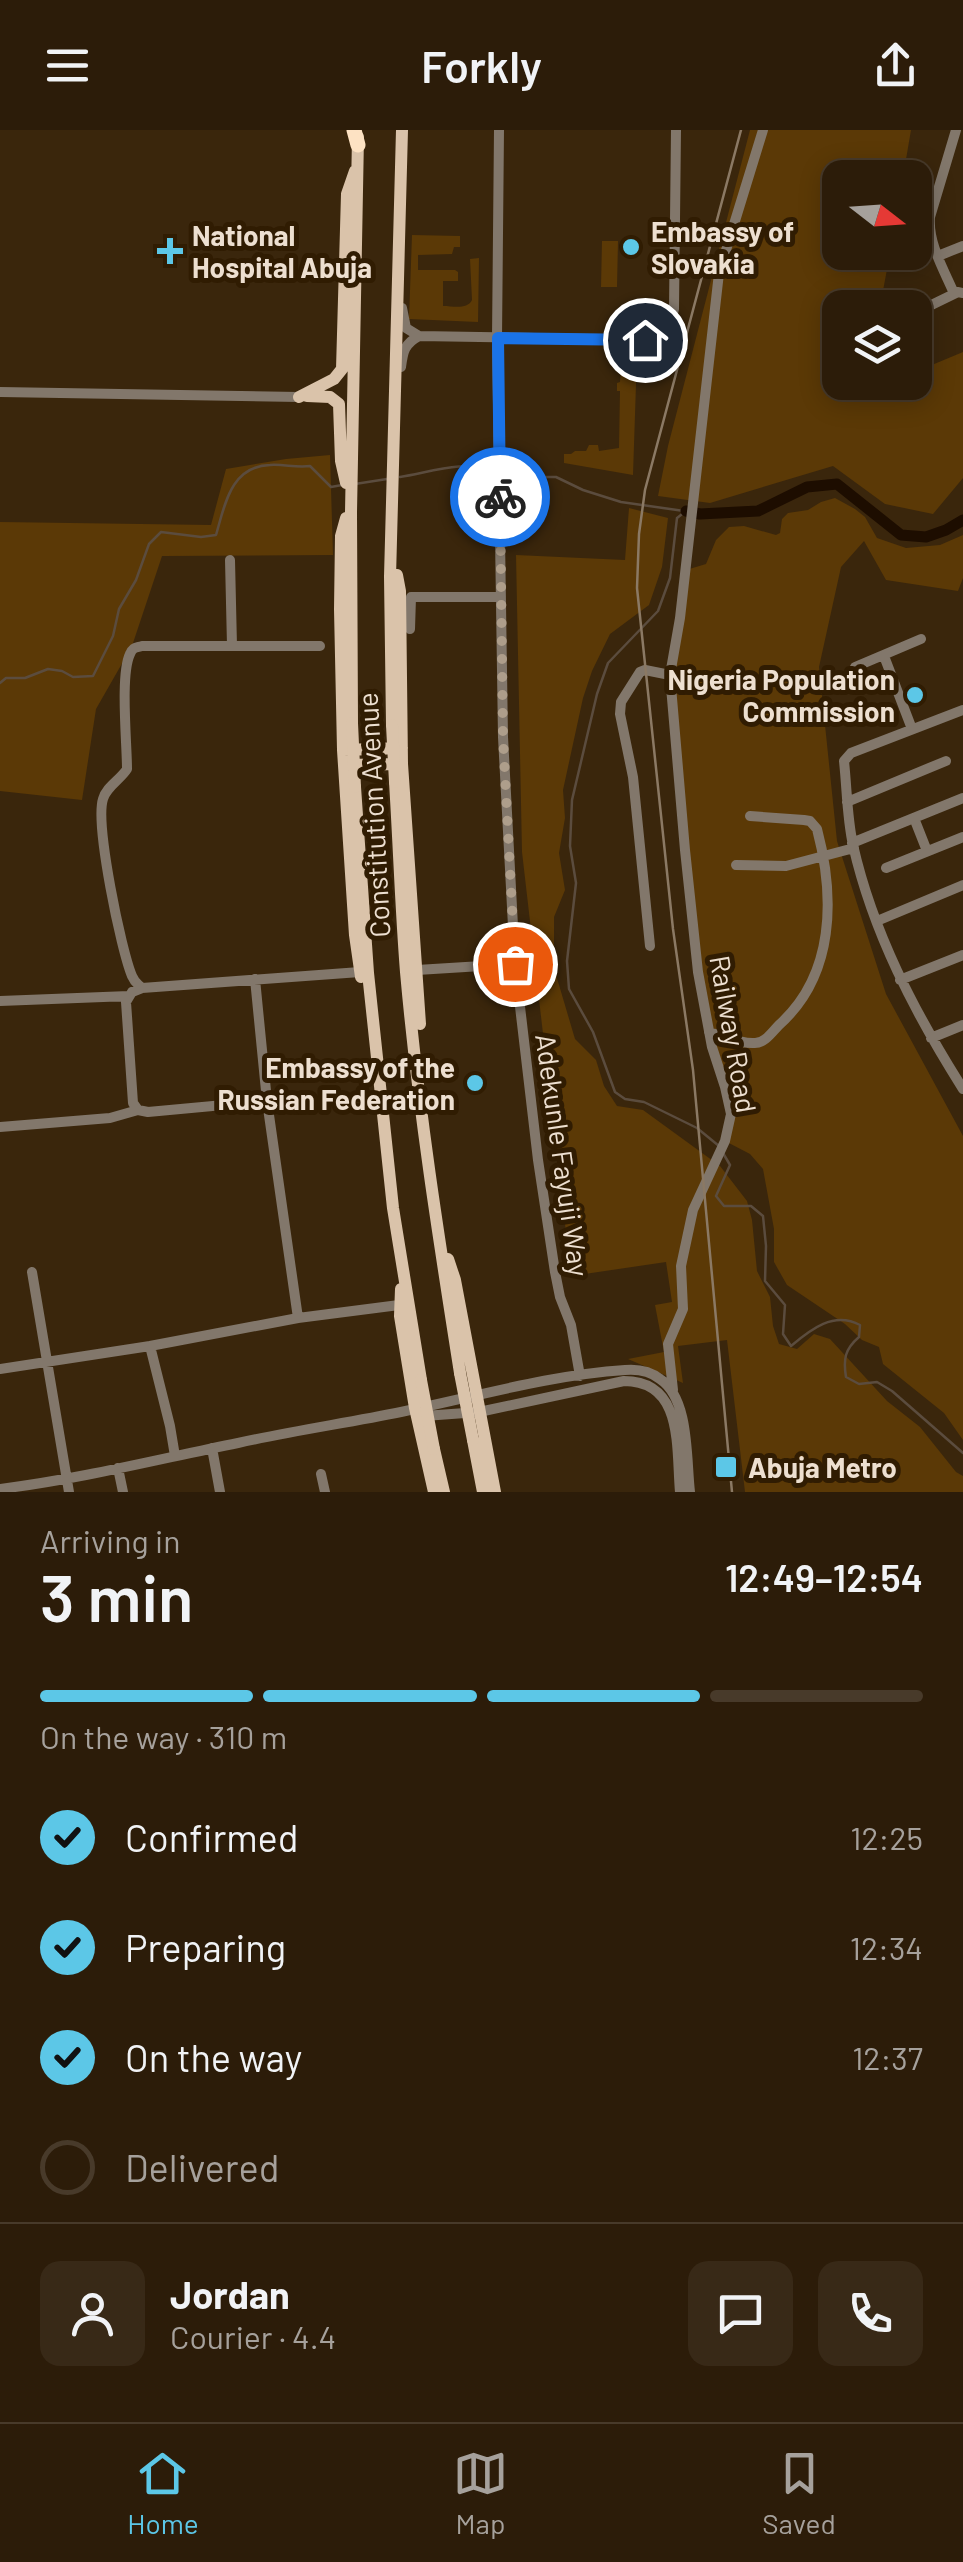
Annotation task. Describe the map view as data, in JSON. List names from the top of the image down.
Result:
{
  "streets": {
    "main road": ["Constitution Avenue"],
    "street": ["Railway Road", "Adekunle Fayuji Way"]
  },
  "places": {
    "other": ["Embassy of Slovakia", "Nigeria Population Commission", "Embassy of the Russian Federation"],
    "health": ["National Hospital Abuja"],
    "transit": ["Abuja Metro"]
  },
  "north": "right",
  "page": {
    "header": "Forkly",
    "heading": ["3 min", "Arriving in", "12:49–12:54"],
    "panel": ["Jordan", "Courier · 4.4"],
    "bar": "On the way · 310 m",
    "list": [
      ["Confirmed", "12:25"],
      ["Preparing", "12:34"],
      ["On the way", "12:37"],
      "Delivered"
    ],
    "tabs": ["Home", "Map", "Saved"]
  }
}
